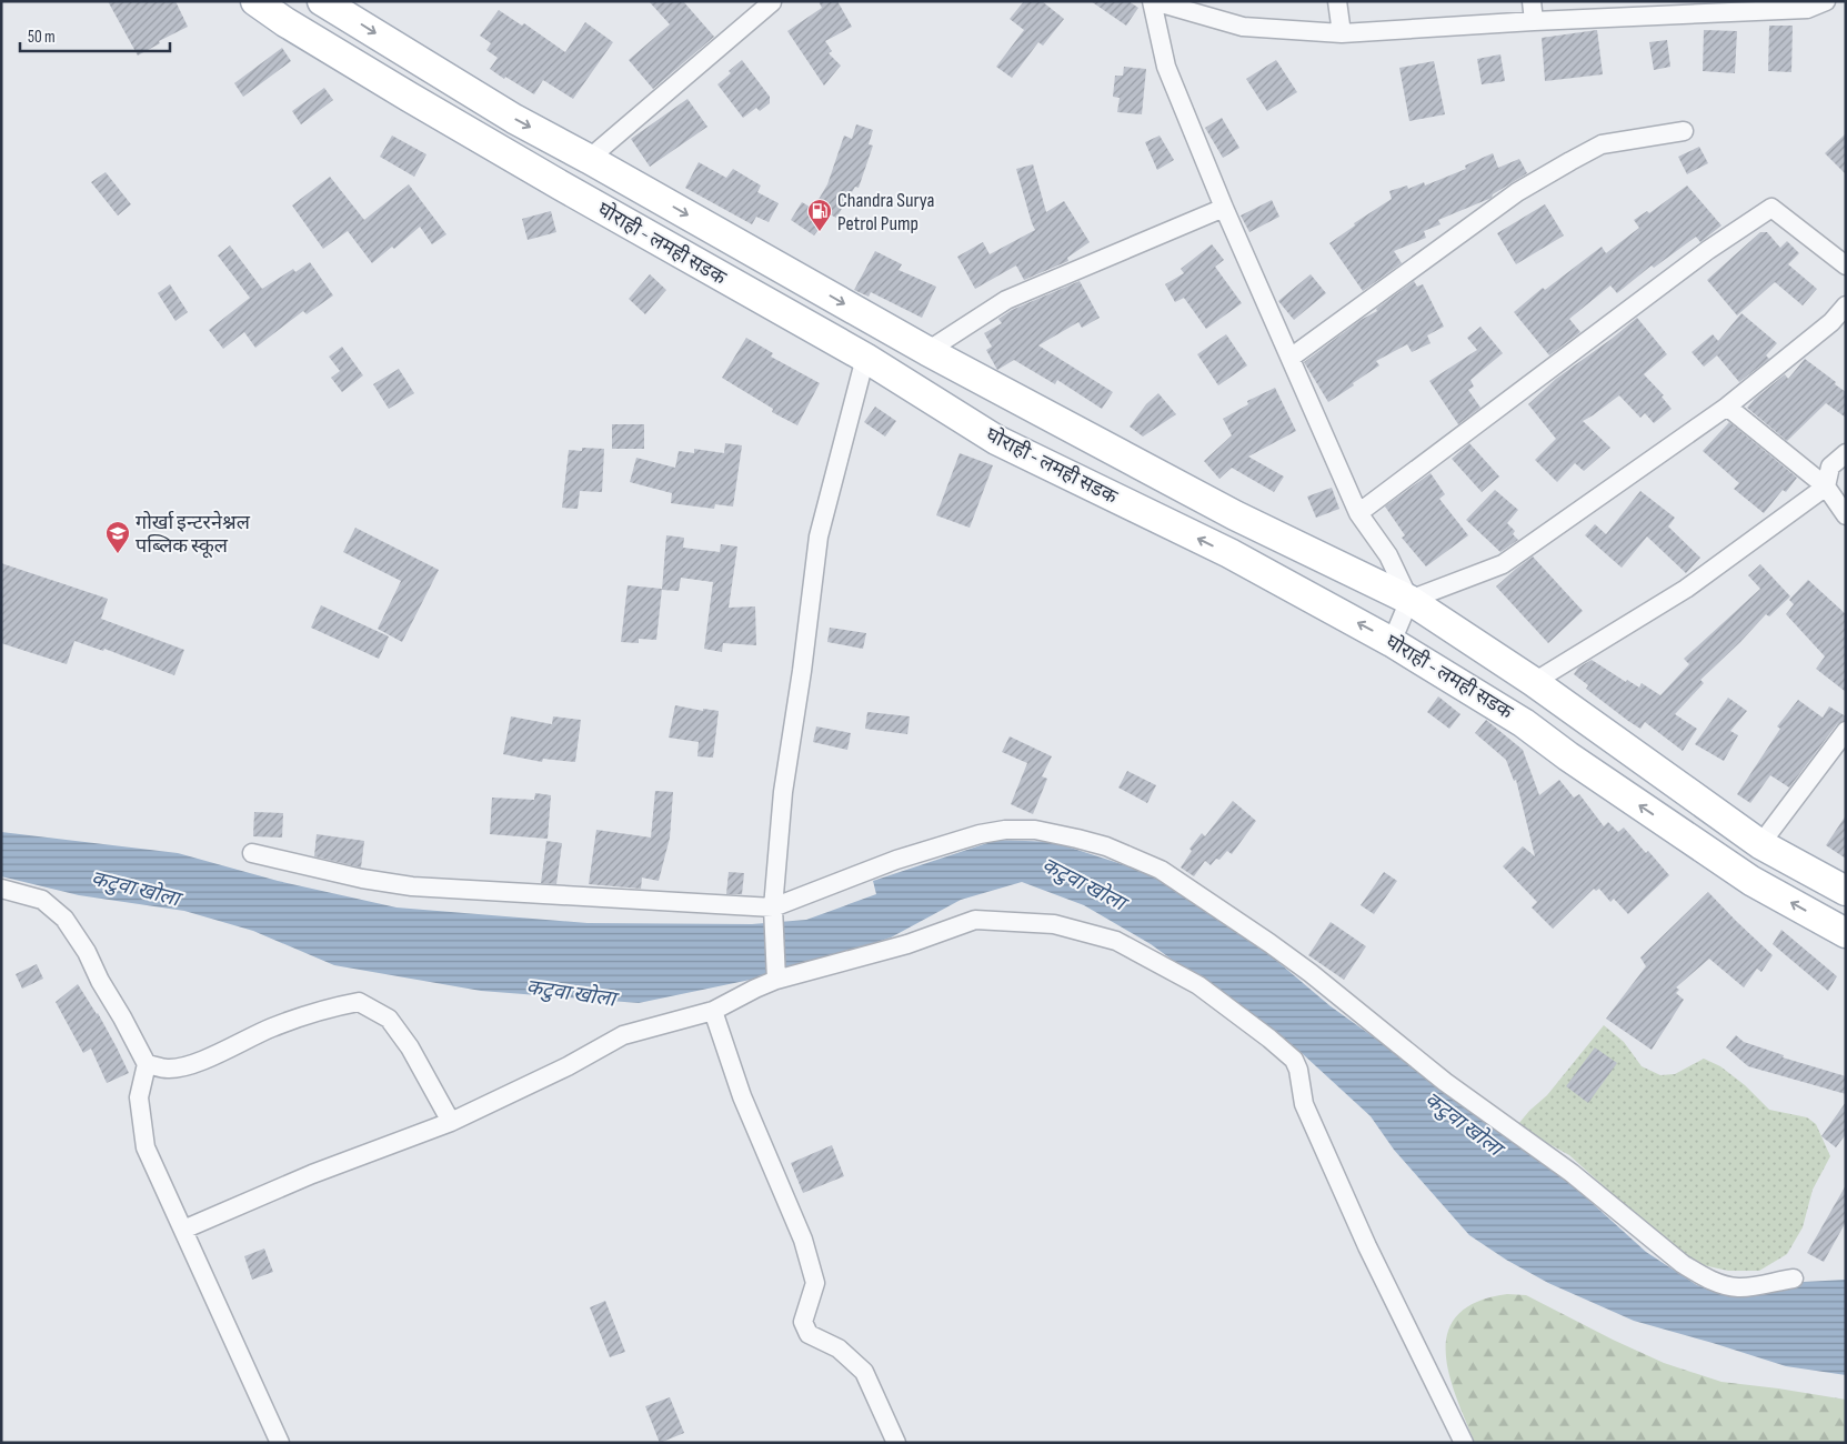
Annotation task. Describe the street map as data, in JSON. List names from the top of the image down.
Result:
{
  "streets": {
    "main road": ["घोराही - लमही सडक"]
  },
  "water": ["कटुवा खोला"],
  "places": {
    "fuel station": ["Chandra Surya Petrol Pump"],
    "school or university": ["गोर्खा इन्टरनेश्नल पब्लिक स्कूल"]
  },
  "scale_bar": "50 m"
}
